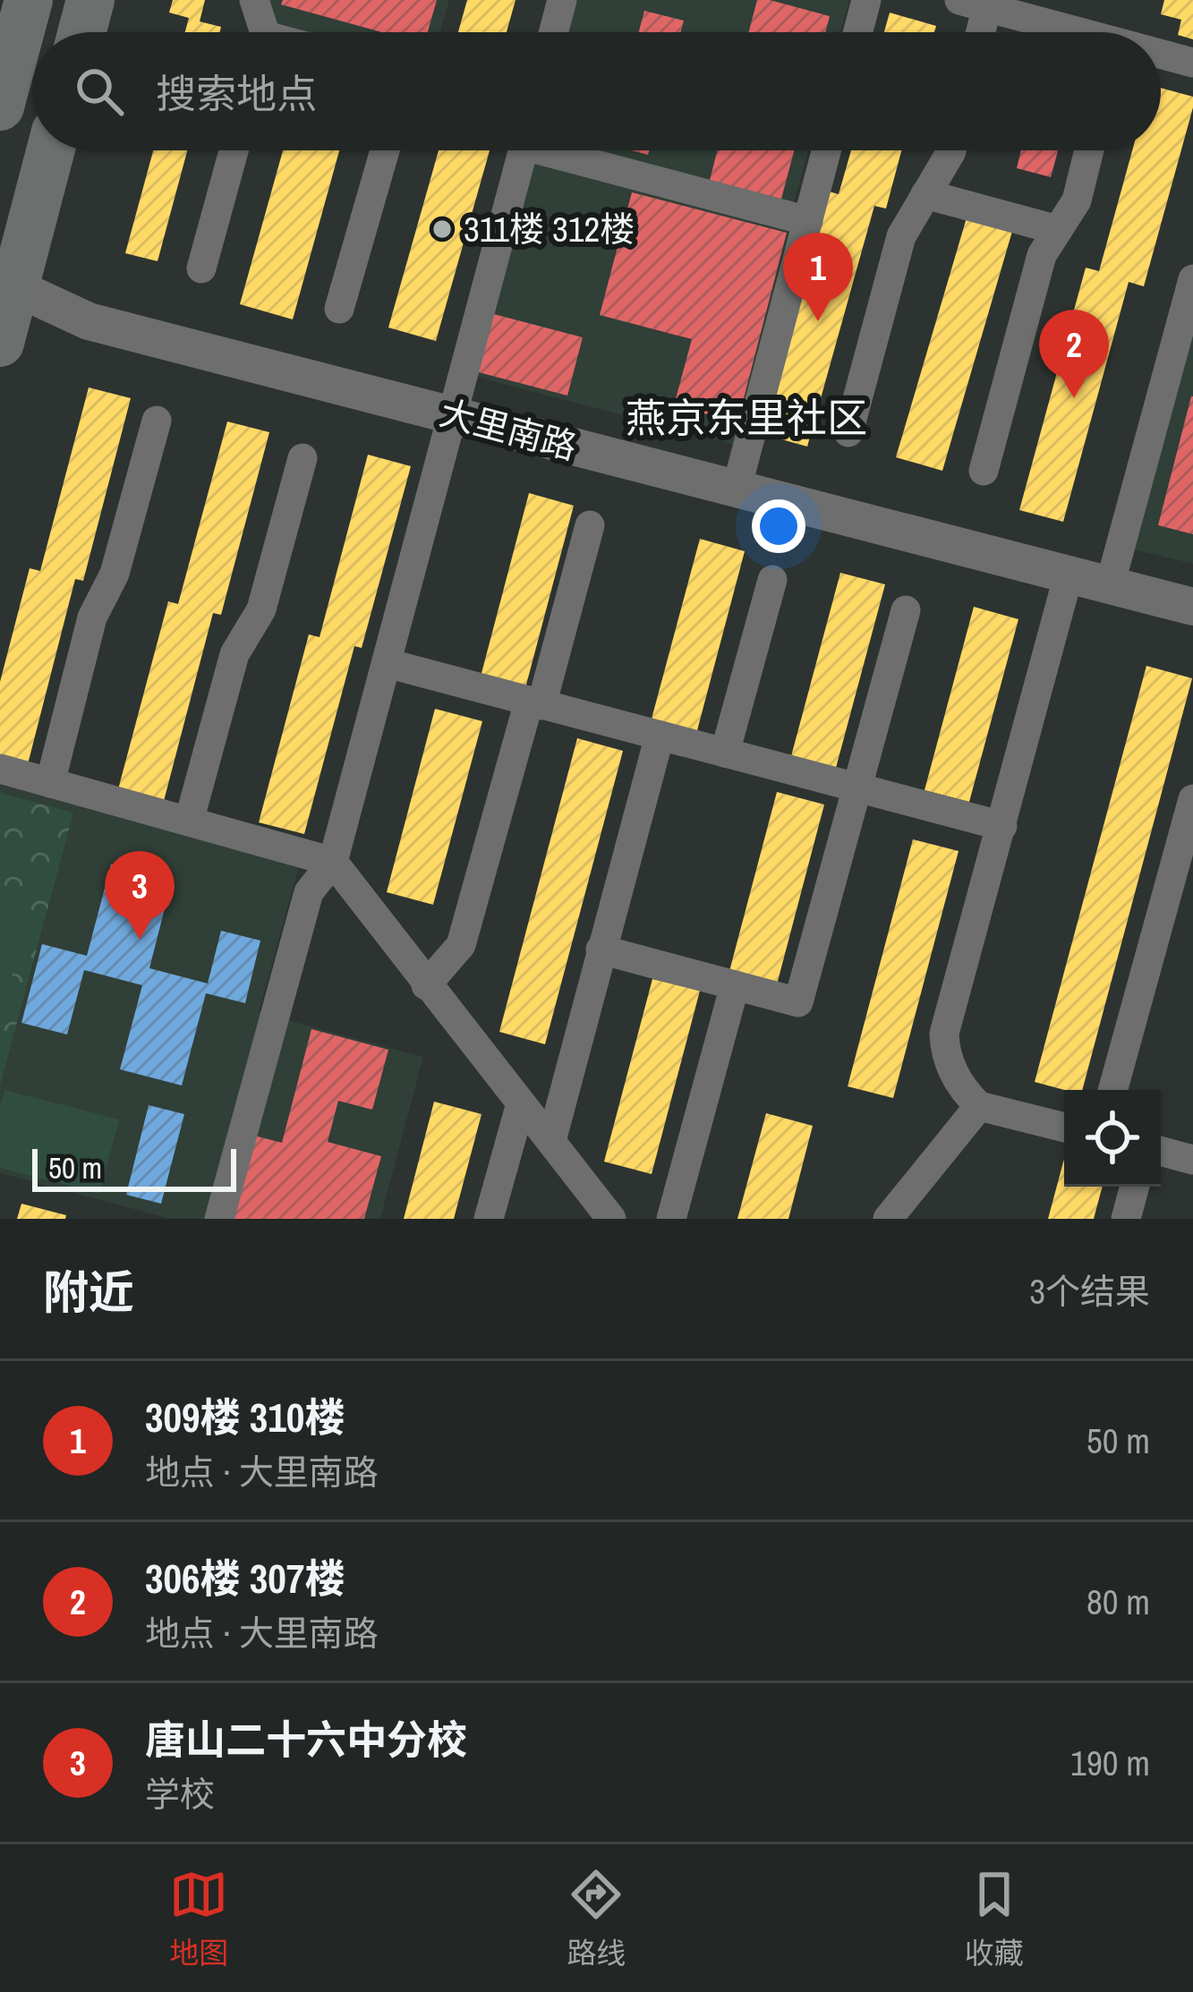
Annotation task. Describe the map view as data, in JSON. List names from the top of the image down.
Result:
{
  "streets": {
    "street": ["大里南路"]
  },
  "districts": ["燕京东里社区"],
  "places": ["311楼 312楼"],
  "scale_bar": "50 m",
  "page": {
    "search": "搜索地点",
    "pins": ["1", "2", "3"],
    "scale": "50 m",
    "heading": ["附近", "3个结果"],
    "list": [
      {
        "mark": "1",
        "name": "309楼 310楼",
        "note": "地点 · 大里南路",
        "value": "50 m"
      },
      {
        "mark": "2",
        "name": "306楼 307楼",
        "note": "地点 · 大里南路",
        "value": "80 m"
      },
      {
        "mark": "3",
        "name": "唐山二十六中分校",
        "note": "学校",
        "value": "190 m"
      }
    ],
    "nav": ["地图", "路线", "收藏"]
  }
}
